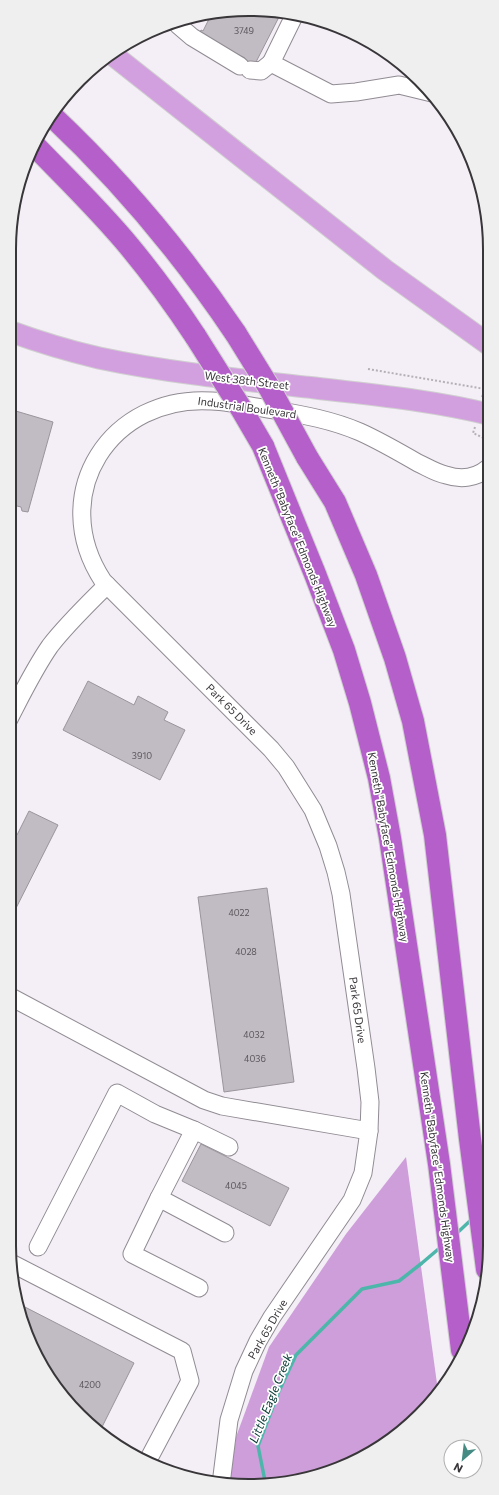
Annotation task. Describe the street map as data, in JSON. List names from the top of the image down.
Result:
{
  "streets": {
    "highway": ["Kenneth \"Babyface\" Edmonds Highway"],
    "main road": ["West 38th Street"],
    "street": ["Industrial Boulevard", "Park 65 Drive"]
  },
  "crossings": [
    ["Industrial Boulevard", "Park 65 Drive"]
  ],
  "water": ["Little Eagle Creek"],
  "house_numbers": [
    "3749",
    "3910",
    "4022",
    "4028",
    "4032",
    "4036",
    "4045",
    "4200"
  ],
  "north": "bottom left"
}
